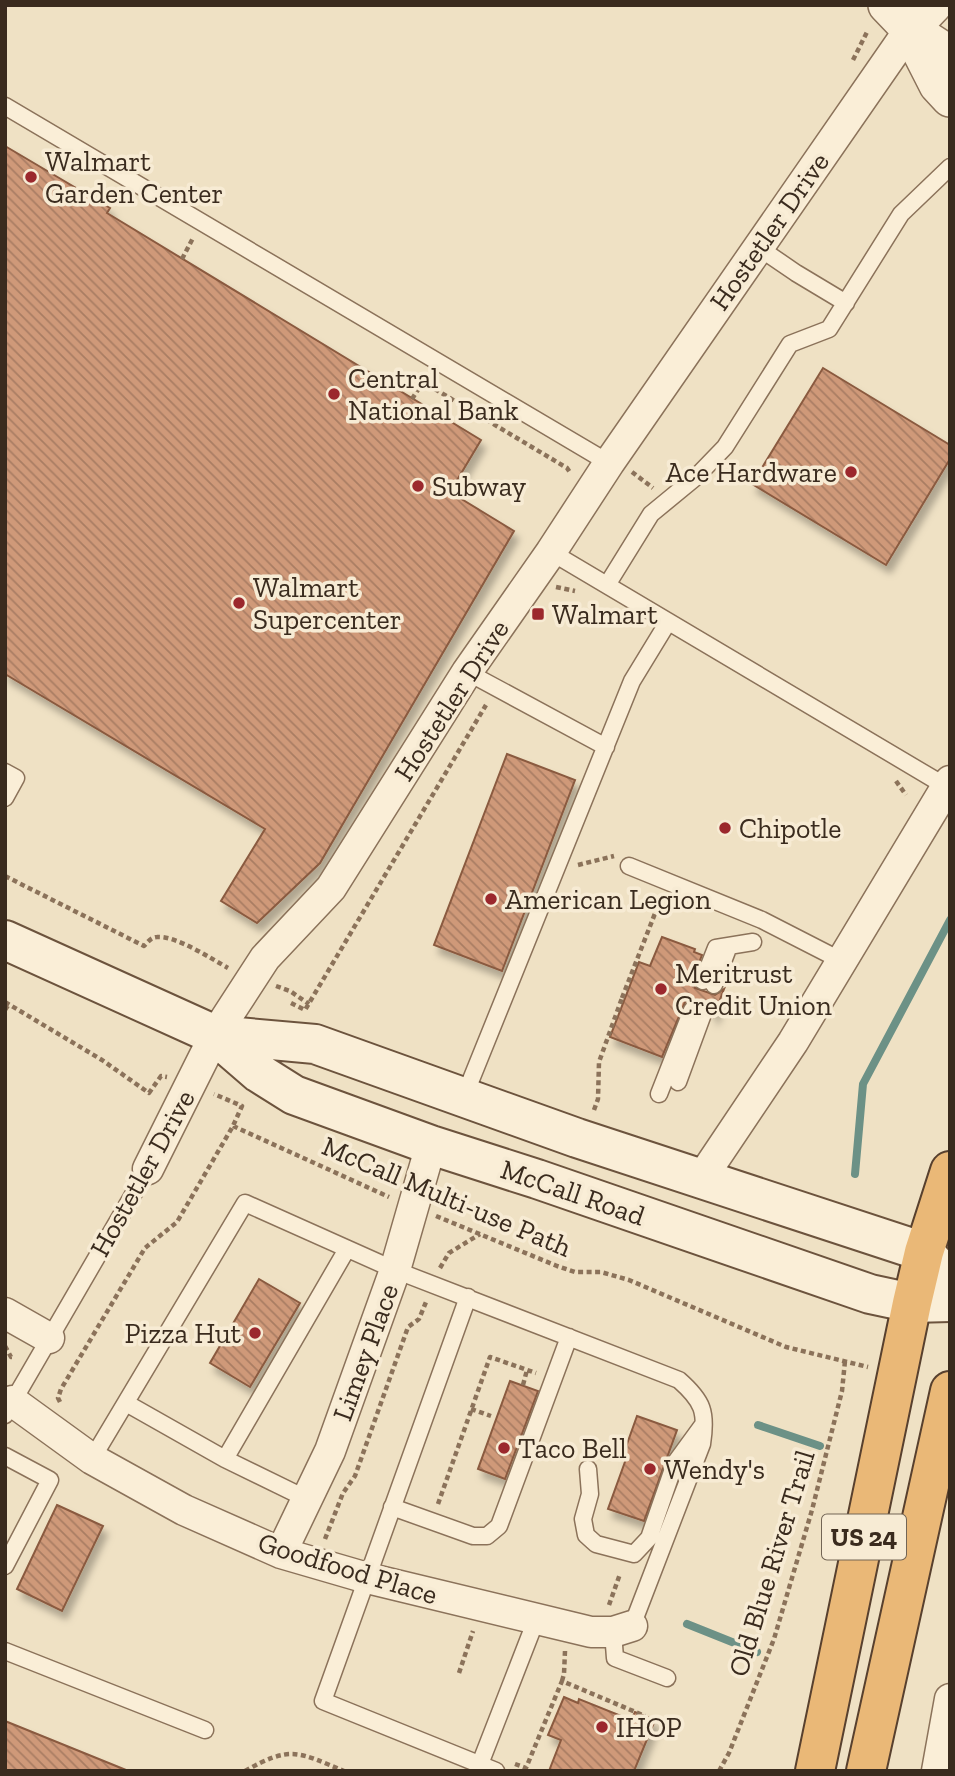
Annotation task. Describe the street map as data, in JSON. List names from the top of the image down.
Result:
{
  "streets": {
    "highway": ["US 24"],
    "main road": ["McCall Road"],
    "street": ["Hostetler Drive", "Limey Place", "Goodfood Place"],
    "path": ["McCall Multi-use Path", "Old Blue River Trail"]
  },
  "crossings": [
    ["Hostetler Drive", "McCall Road"],
    ["Hostetler Drive", "Goodfood Place"],
    ["McCall Road", "Limey Place"],
    ["McCall Road", "US 24"],
    ["McCall Multi-use Path", "Limey Place"],
    ["McCall Multi-use Path", "Old Blue River Trail"],
    ["Limey Place", "Goodfood Place"]
  ],
  "places": {
    "other": [
      "Walmart Garden Center",
      "Central National Bank",
      "Ace Hardware",
      "Subway",
      "Walmart Supercenter",
      "Chipotle",
      "American Legion",
      "Meritrust Credit Union",
      "Pizza Hut",
      "Taco Bell",
      "Wendy's",
      "IHOP"
    ],
    "transit": ["Walmart"]
  }
}
